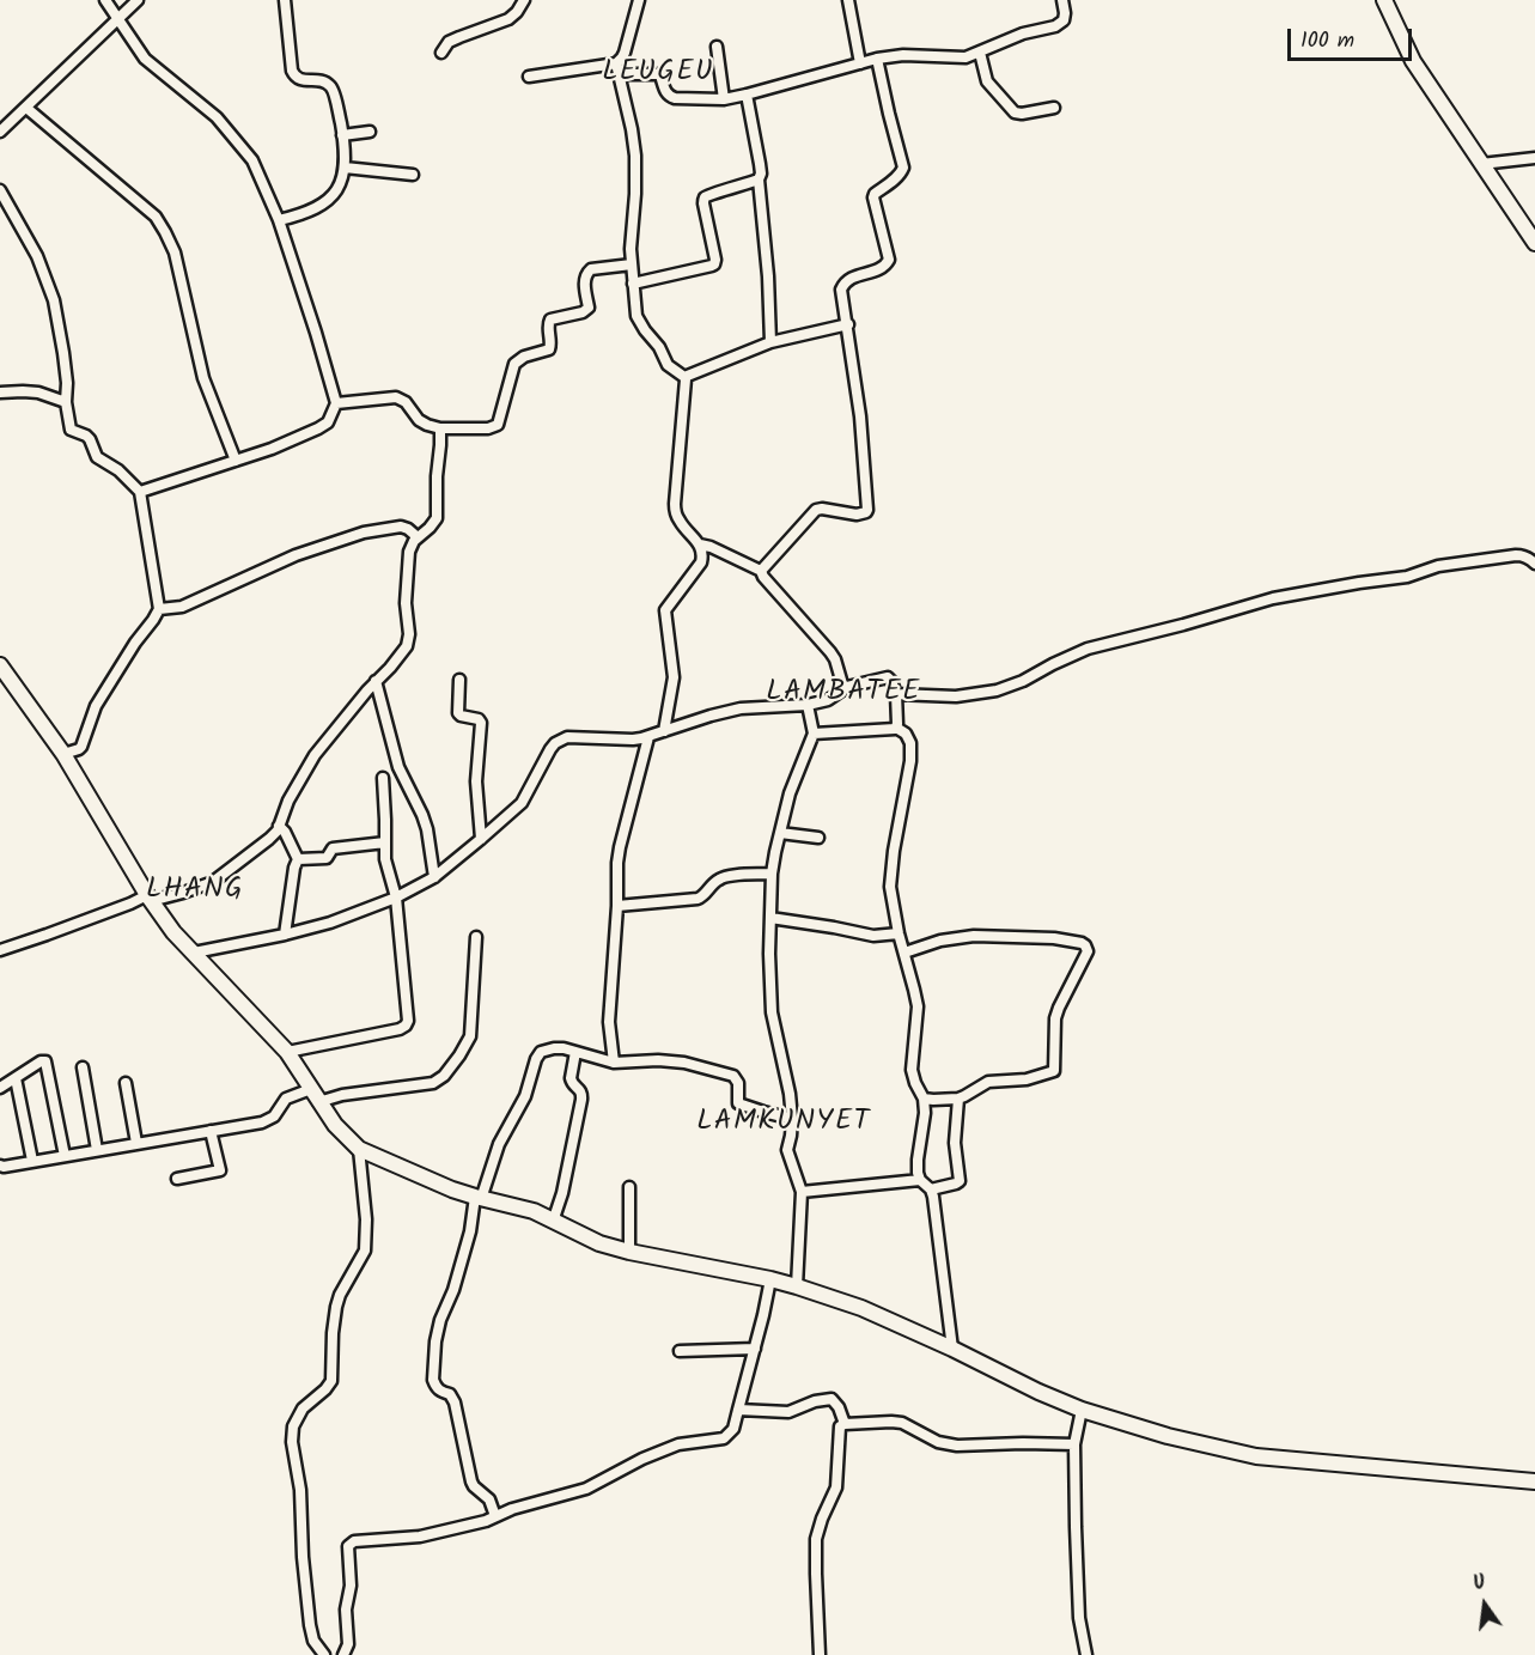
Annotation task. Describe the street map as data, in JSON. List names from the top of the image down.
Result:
{
  "districts": [
    "LEUGEU",
    "LAMBATEE",
    "LHANG",
    "LAMKUNYET"
  ],
  "scale_bar": "100 m",
  "north": "top"
}
